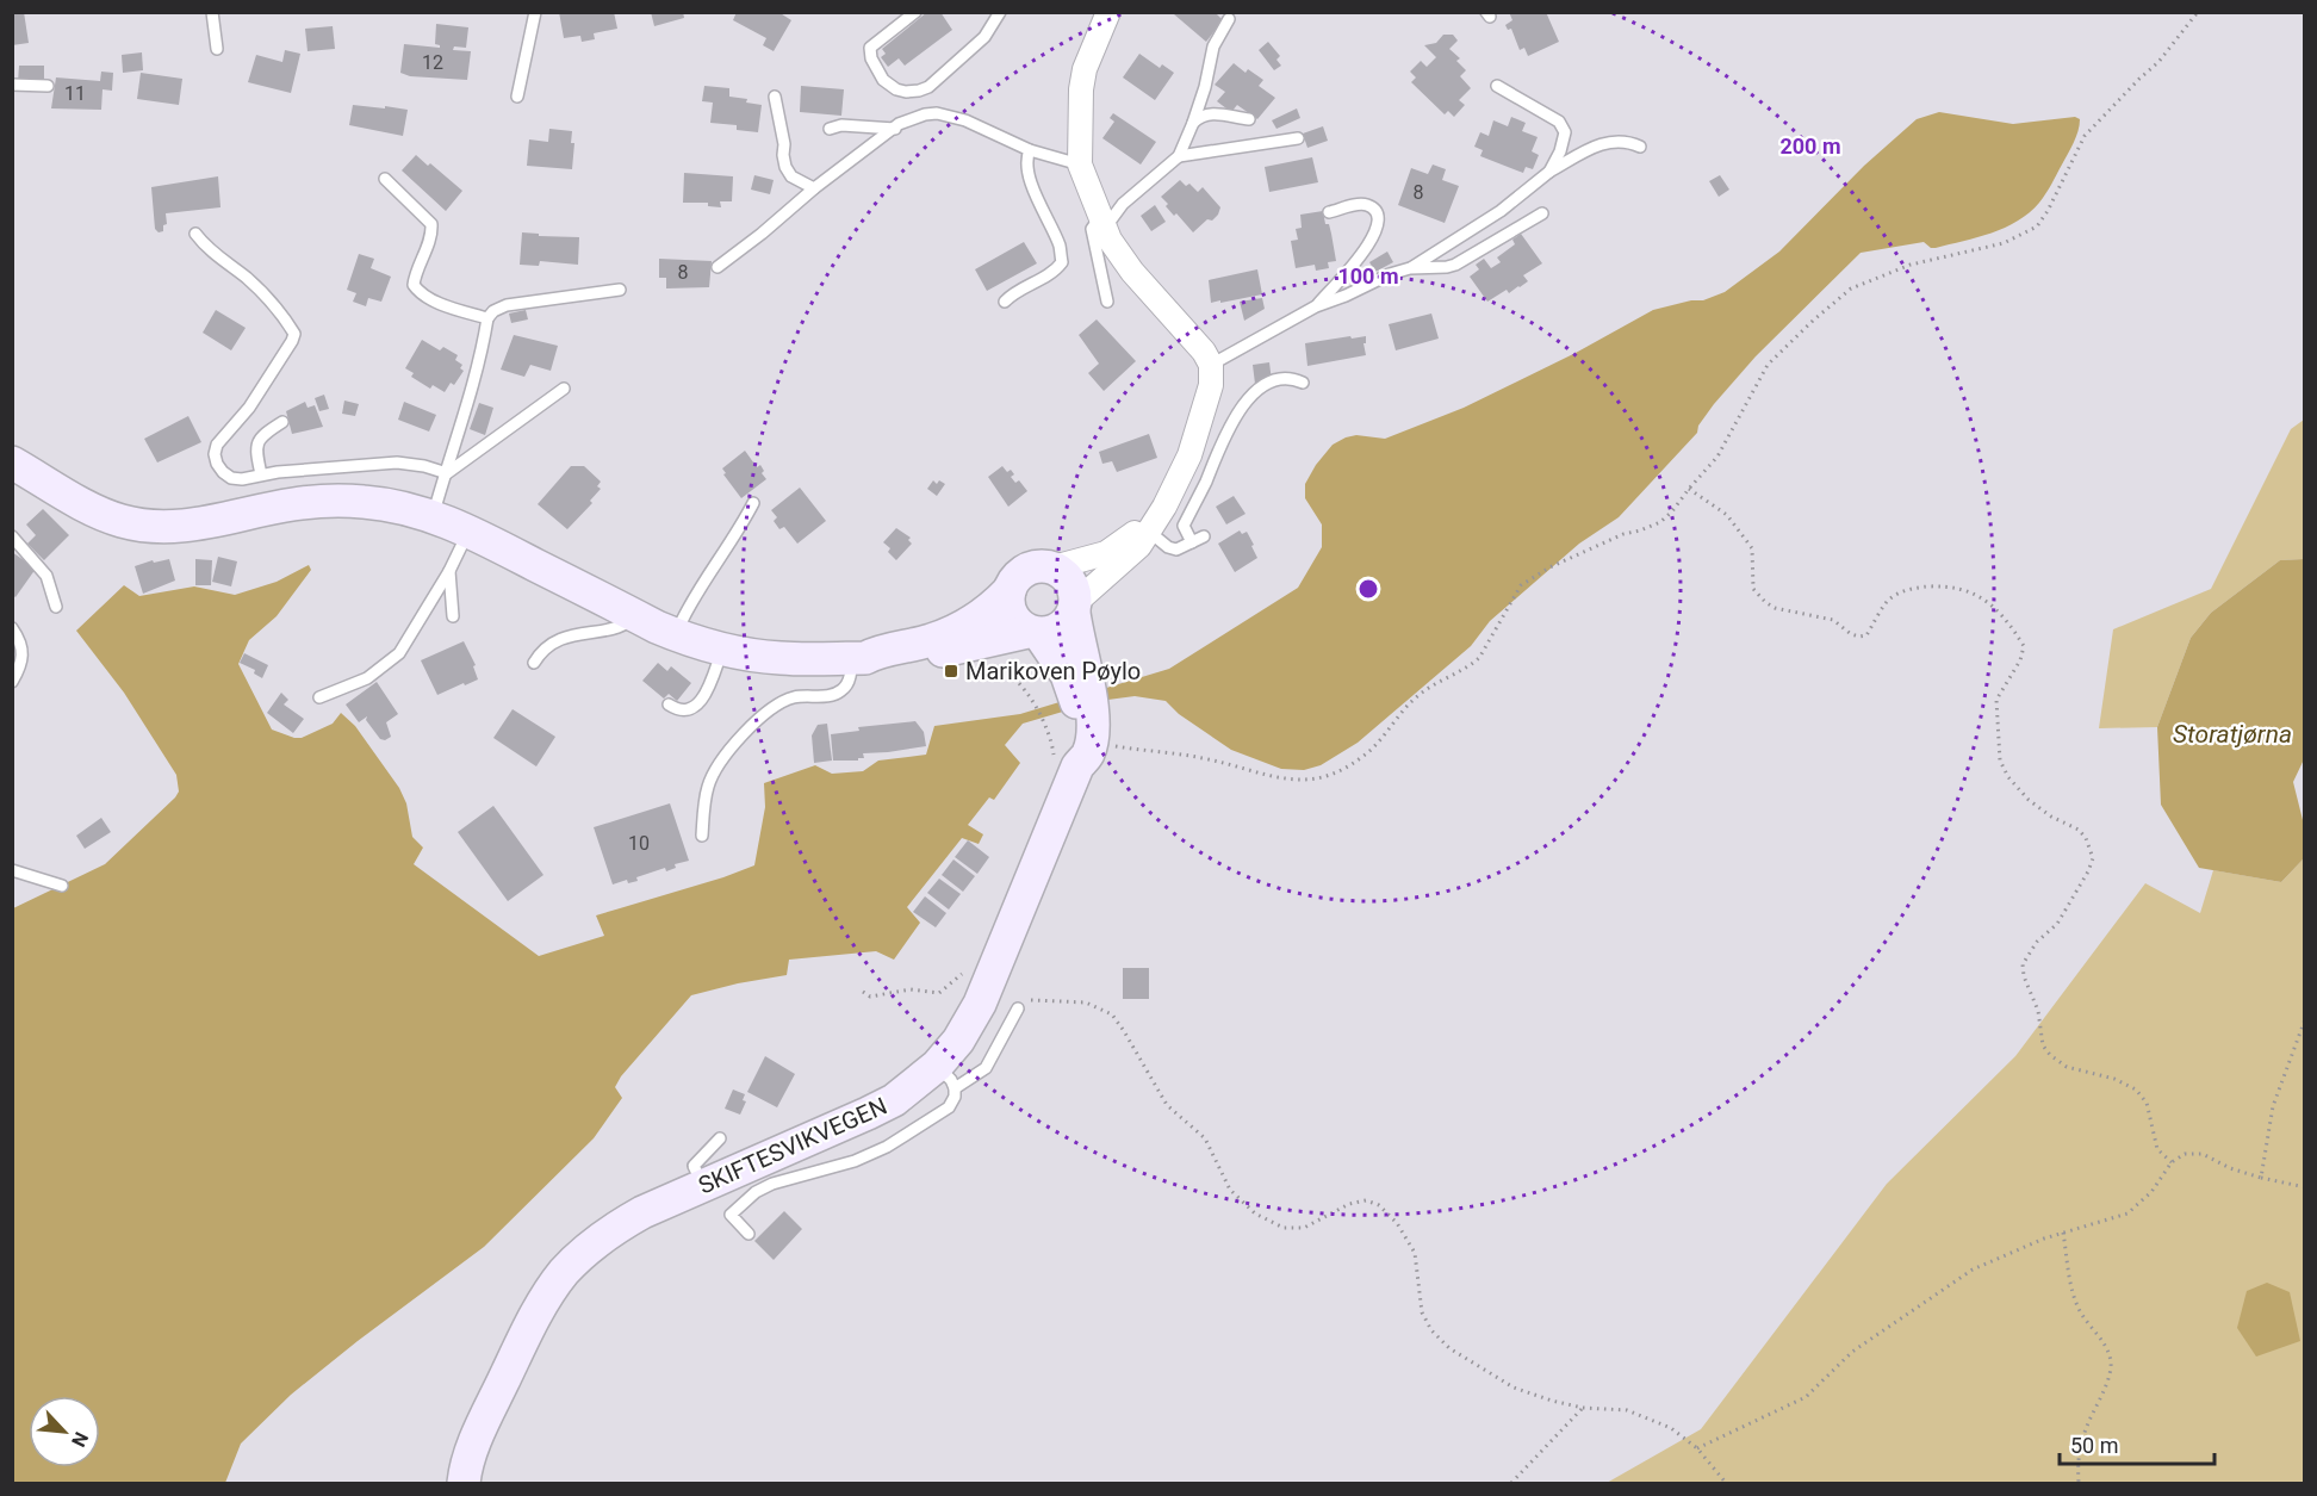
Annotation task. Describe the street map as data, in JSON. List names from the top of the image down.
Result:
{
  "streets": {
    "main road": ["SKIFTESVIKVEGEN"]
  },
  "water": ["Storatjørna"],
  "places": {
    "transit": ["Marikoven Pøylo"]
  },
  "house_numbers": [
    "12",
    "11",
    "8",
    "8",
    "10"
  ],
  "scale_bar": "50 m",
  "north": "bottom right",
  "rings": ["200 m", "100 m"]
}
